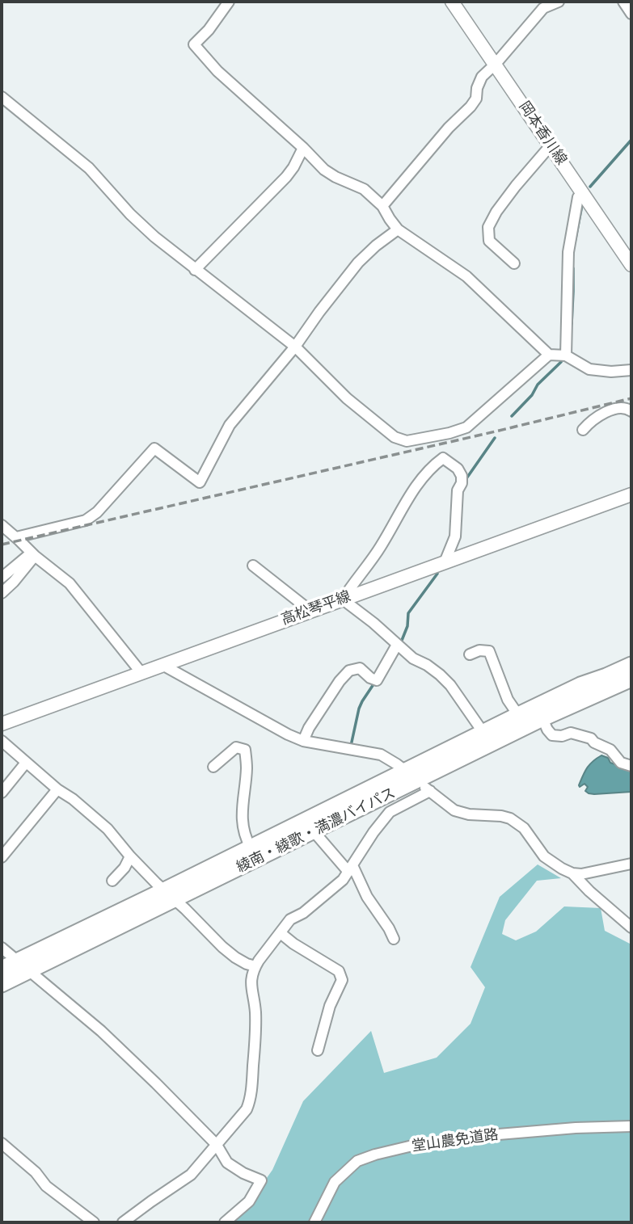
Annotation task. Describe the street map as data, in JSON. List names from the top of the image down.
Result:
{
  "streets": {
    "highway": ["綾南・綾歌・満濃バイパス"],
    "main road": ["岡本香川線", "高松琴平線"],
    "street": ["堂山農免道路"]
  }
}
